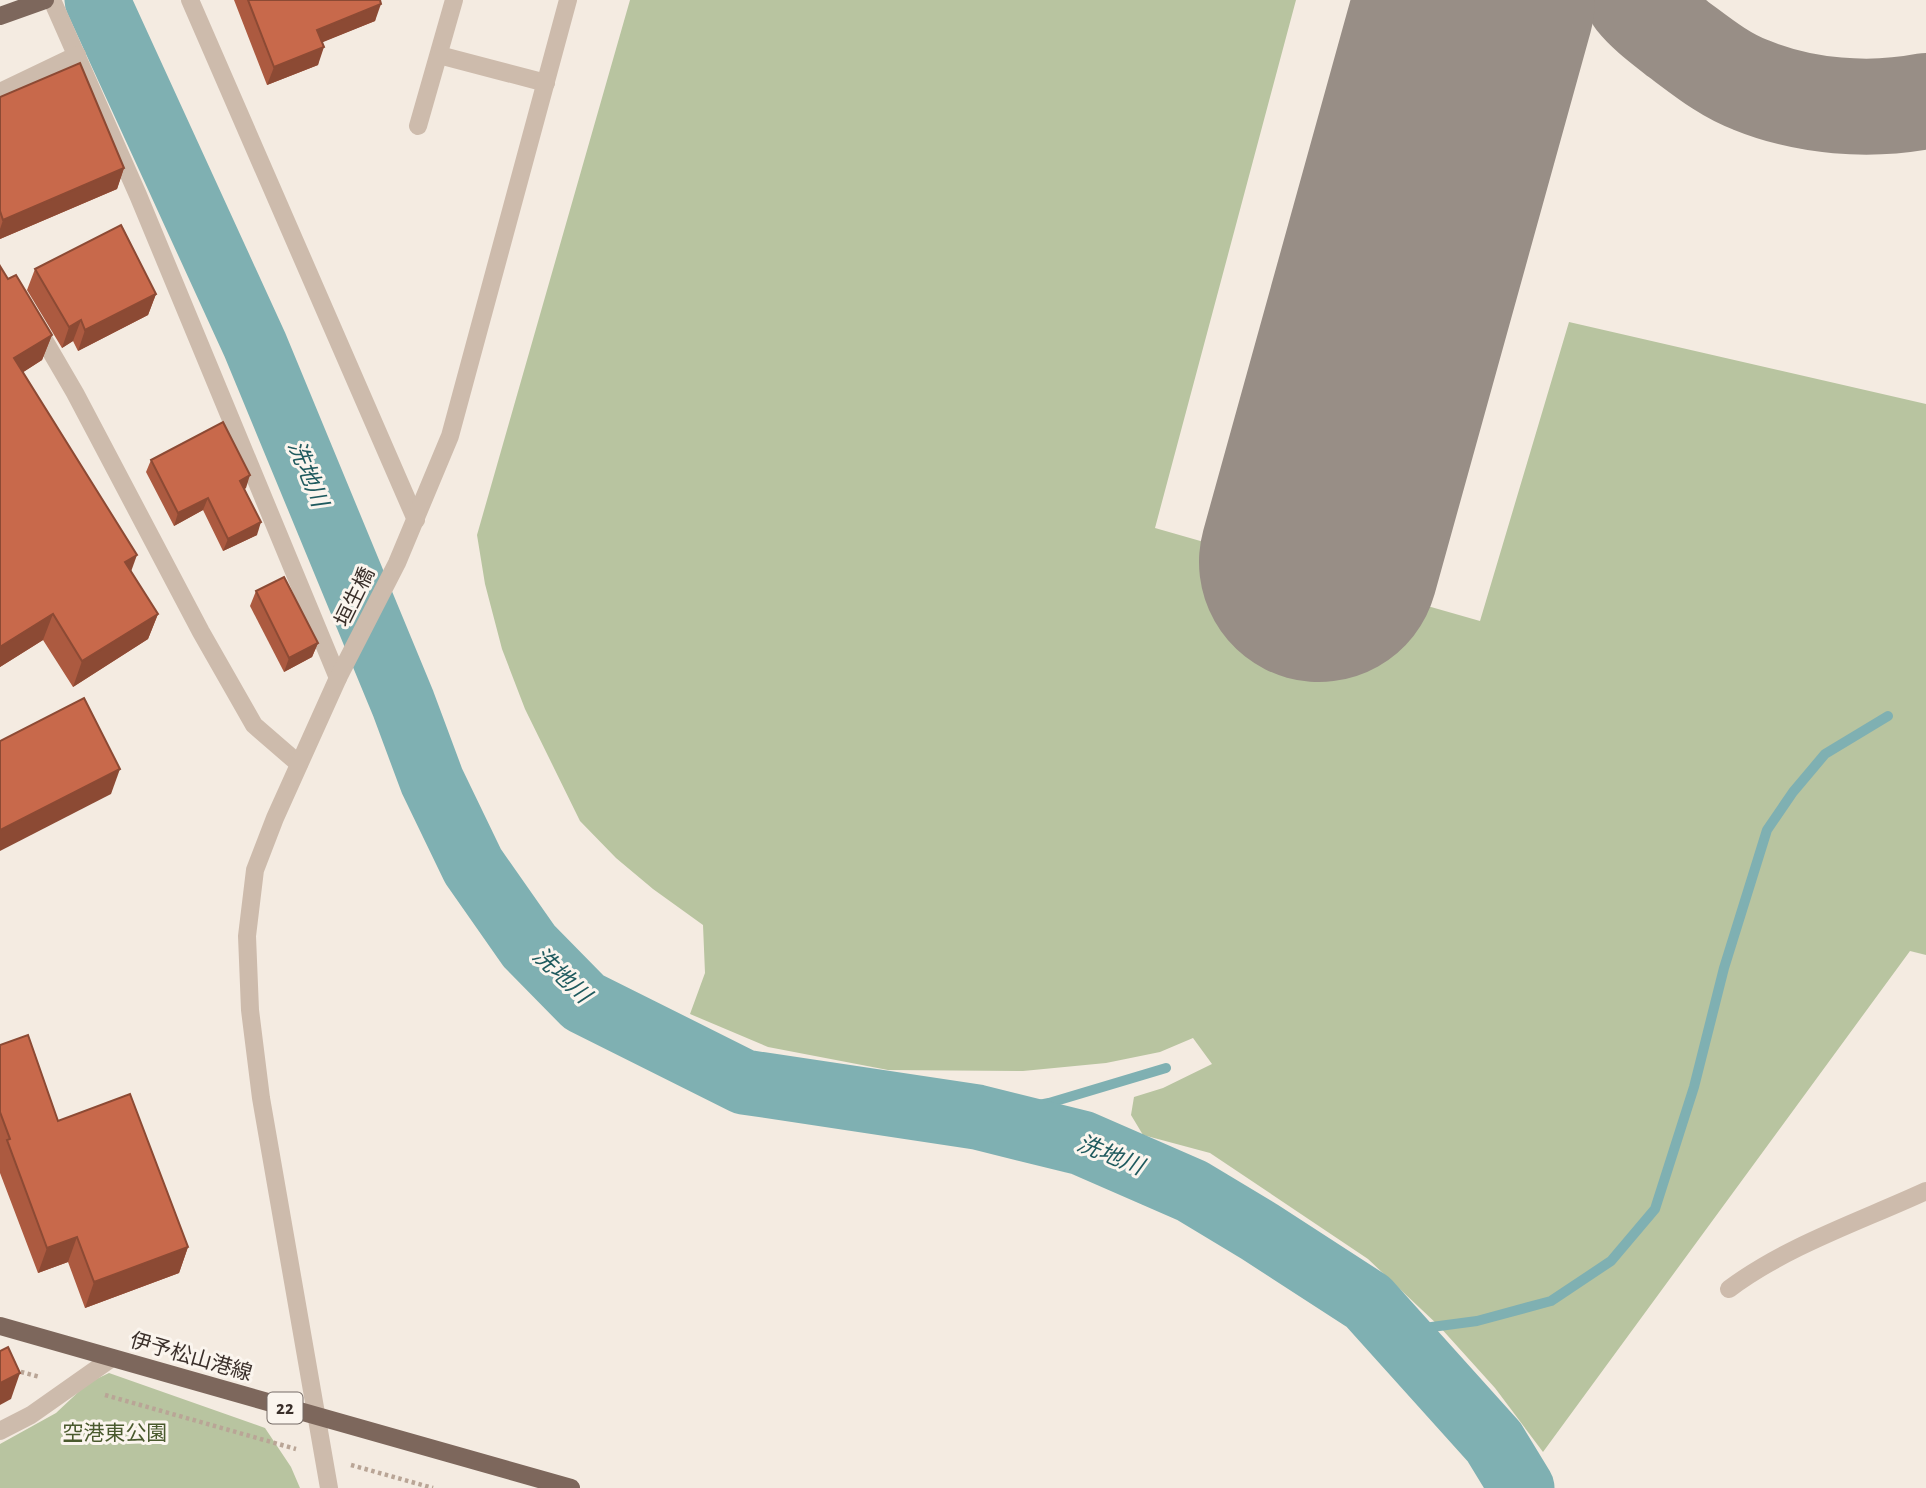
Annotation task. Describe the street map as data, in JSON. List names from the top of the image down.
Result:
{
  "streets": {
    "main road": ["伊予松山港線", "22"],
    "street": ["垣生橋"]
  },
  "crossings": [
    ["垣生橋", "伊予松山港線"]
  ],
  "water": ["洗地川"],
  "parks": ["空港東公園"]
}
